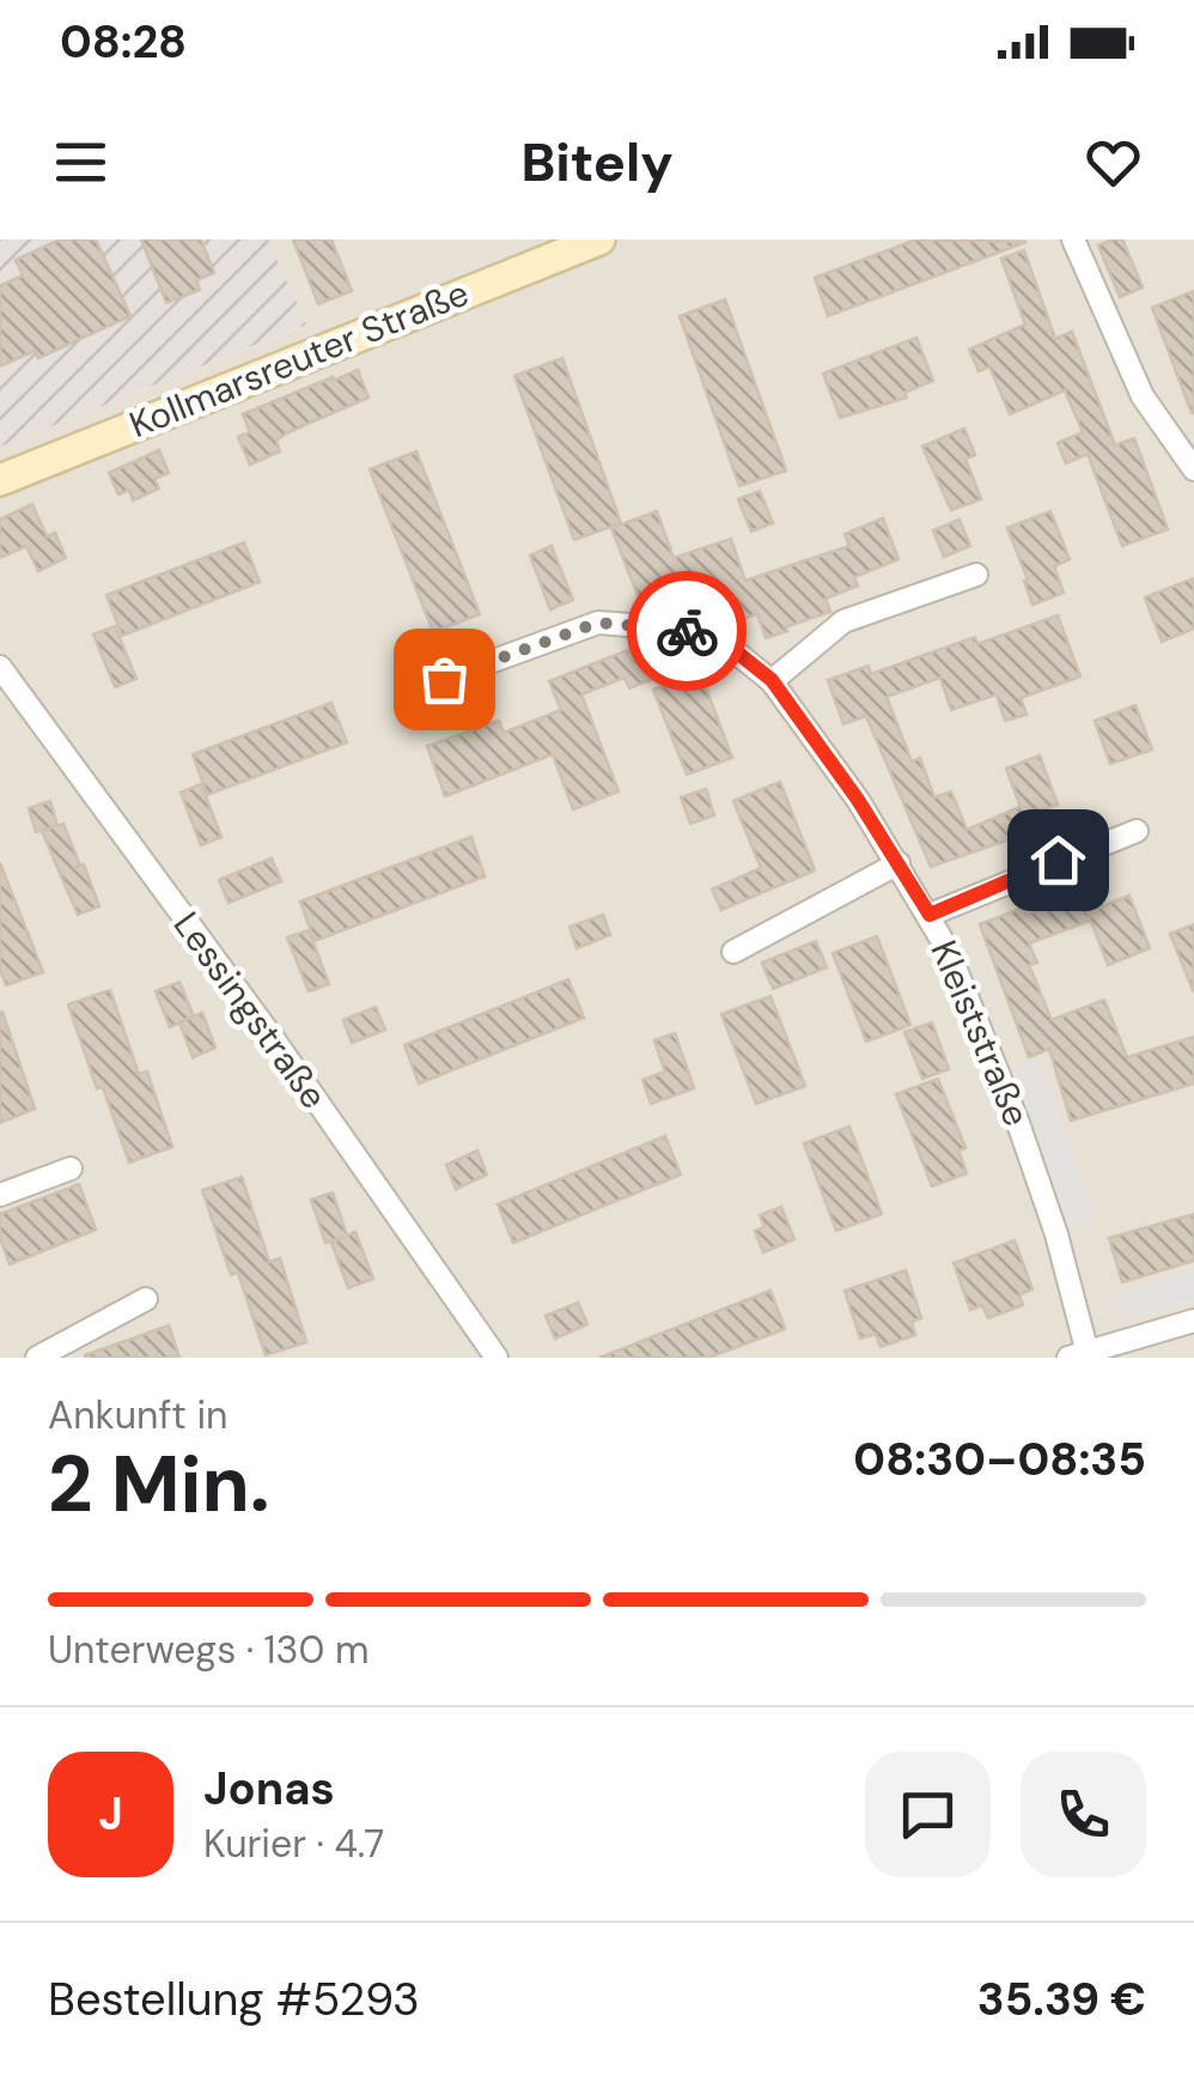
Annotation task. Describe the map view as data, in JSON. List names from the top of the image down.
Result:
{
  "streets": {
    "main road": ["Kollmarsreuter Straße"],
    "street": ["Lessingstraße", "Kleiststraße"]
  },
  "page": {
    "status": "08:28",
    "header": "Bitely",
    "heading": ["2 Min.", "Ankunft in", "08:30–08:35"],
    "panel": [
      "Jonas",
      "Kurier · 4.7",
      "Bestellung #5293",
      "35.39 €"
    ],
    "bar": "Unterwegs · 130 m",
    "round": "J"
  }
}
